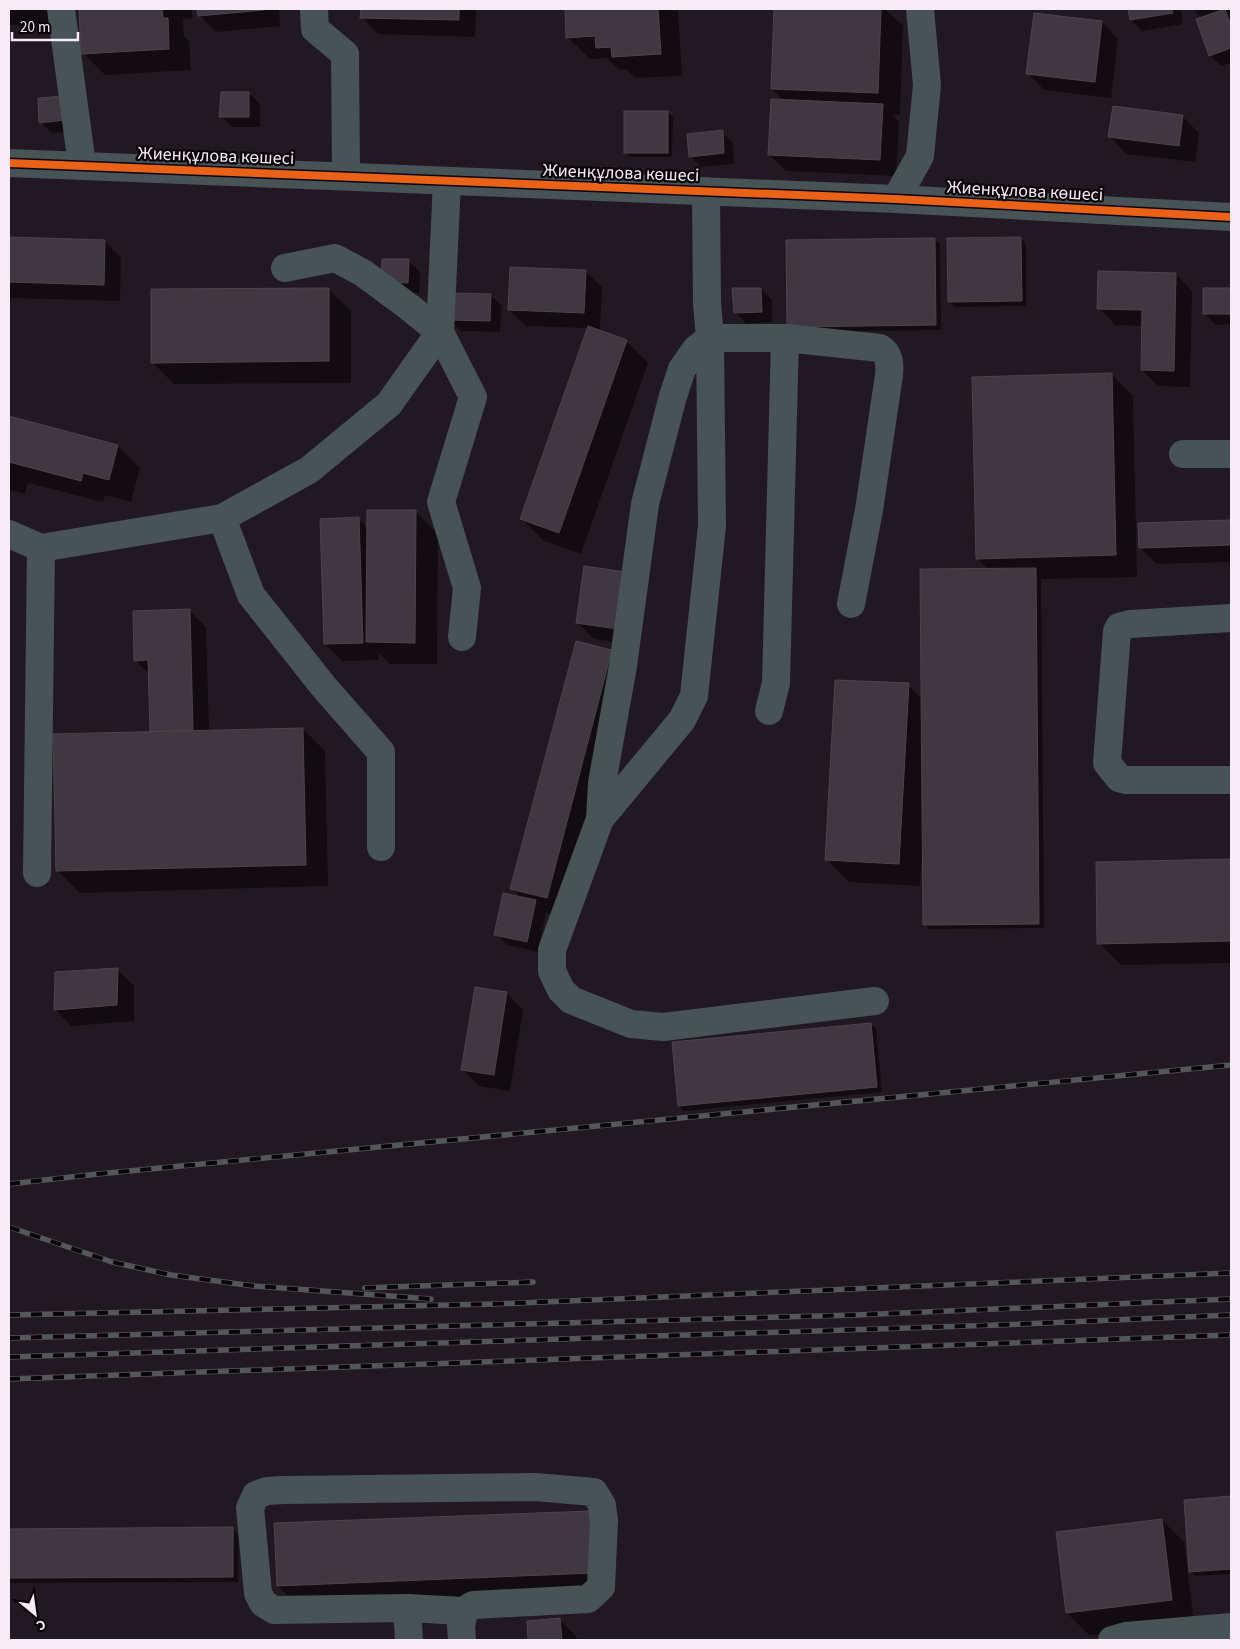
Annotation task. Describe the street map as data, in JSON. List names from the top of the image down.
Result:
{
  "streets": {
    "street": ["Жиенқұлова көшесі"]
  },
  "scale_bar": "20 m",
  "north": "bottom right"
}
